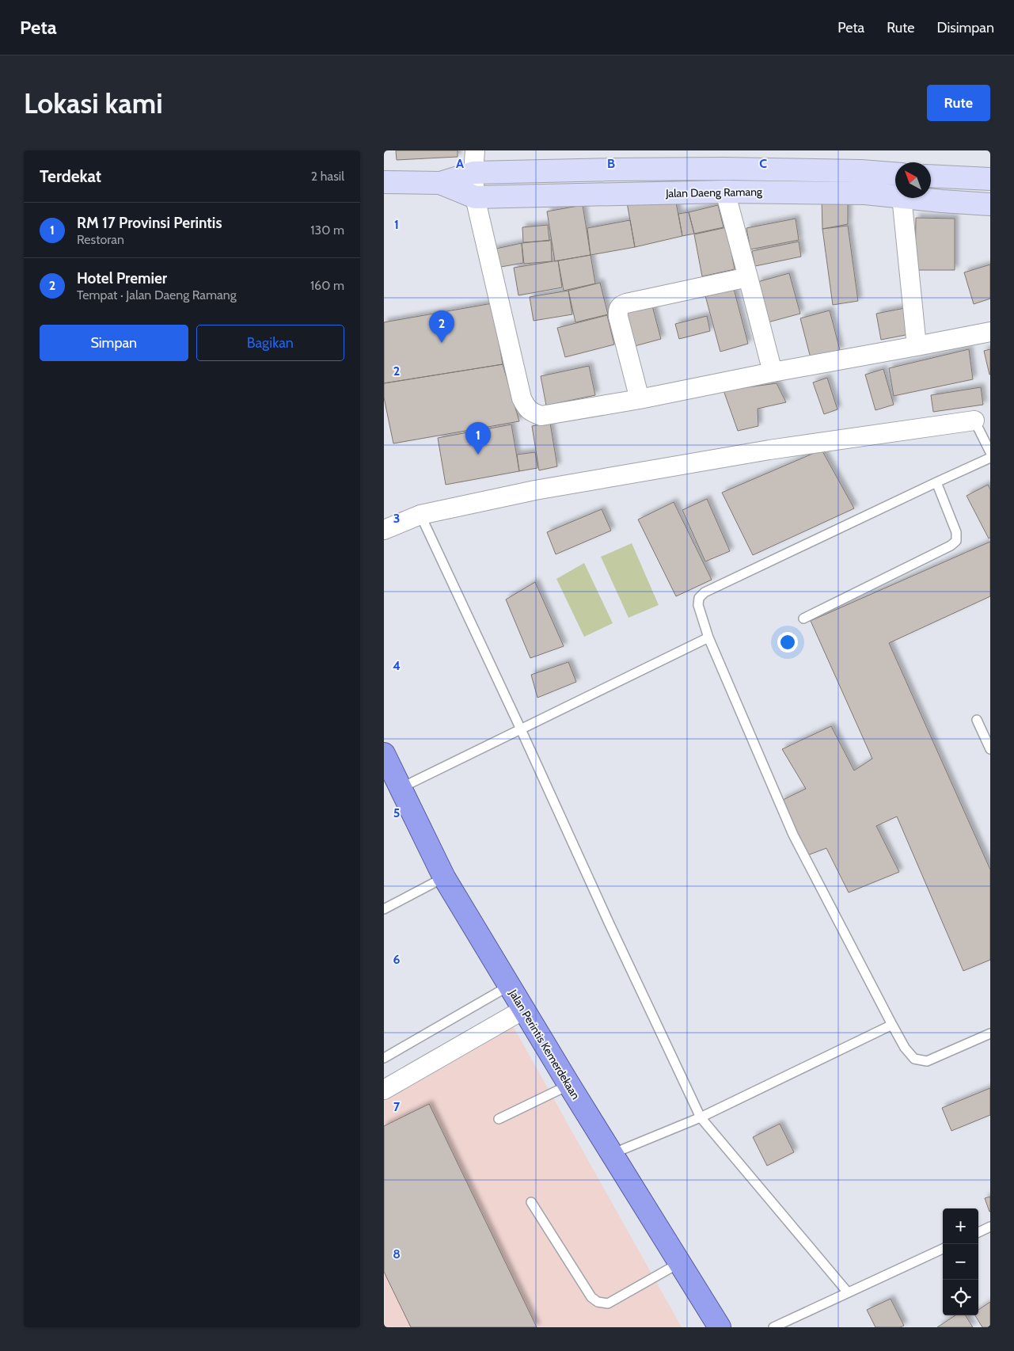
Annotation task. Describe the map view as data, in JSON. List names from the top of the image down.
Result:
{
  "streets": {
    "highway": ["Jalan Perintis Kemerdekaan"],
    "main road": ["Jalan Daeng Ramang"]
  },
  "north": "top left",
  "page": {
    "header": "Peta",
    "nav": ["Peta", "Rute", "Disimpan"],
    "buttons": [
      "Rute",
      ["Simpan", "Bagikan"]
    ],
    "title": "Lokasi kami",
    "heading": ["Terdekat", "2 hasil"],
    "list": [
      {
        "mark": "1",
        "name": "RM 17 Provinsi Perintis",
        "note": "Restoran",
        "value": "130 m"
      },
      {
        "mark": "2",
        "name": "Hotel Premier",
        "note": "Tempat · Jalan Daeng Ramang",
        "value": "160 m"
      }
    ],
    "pins": ["2", "1"],
    "map_buttons": ["+", "−"]
  },
  "grid": {
    "columns": ["A", "B", "C"],
    "rows": [
      "1",
      "2",
      "3",
      "4",
      "5",
      "6",
      "7",
      "8"
    ]
  }
}
